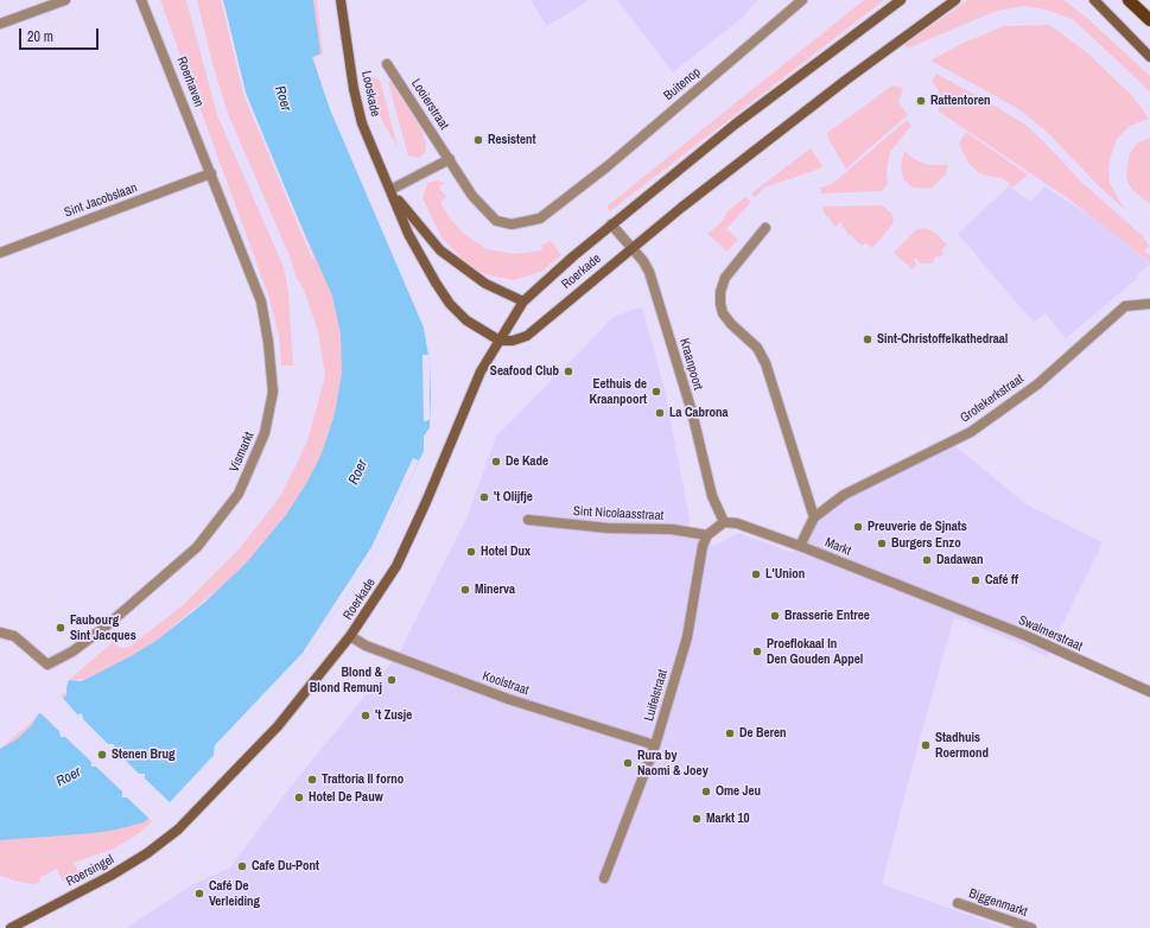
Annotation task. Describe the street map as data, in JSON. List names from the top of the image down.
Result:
{
  "streets": {
    "main road": ["Looskade", "Roerkade", "Roersingel"],
    "street": [
      "Roerhaven",
      "Buitenop",
      "Looierstraat",
      "Sint Jacobslaan",
      "Kraanpoort",
      "Grotekerkstraat",
      "Vismarkt",
      "Sint Nicolaasstraat",
      "Markt",
      "Swalmerstraat",
      "Koolstraat",
      "Luifelstraat",
      "Biggenmarkt"
    ]
  },
  "crossings": [
    ["Roerhaven", "Sint Jacobslaan"],
    ["Roerhaven", "Vismarkt"],
    ["Buitenop", "Looierstraat"],
    ["Looskade", "Roerkade"],
    ["Sint Jacobslaan", "Vismarkt"],
    ["Roerkade", "Kraanpoort"],
    ["Roerkade", "Koolstraat"],
    ["Roerkade", "Roersingel"],
    ["Kraanpoort", "Markt"],
    ["Grotekerkstraat", "Markt"],
    ["Sint Nicolaasstraat", "Luifelstraat"],
    ["Markt", "Swalmerstraat"],
    ["Koolstraat", "Luifelstraat"]
  ],
  "water": ["Roer"],
  "places": [
    "Rattentoren",
    "Resistent",
    "Sint-Christoffelkathedraal",
    "Seafood Club",
    "Eethuis de Kraanpoort",
    "La Cabrona",
    "De Kade",
    "'t Olijfje",
    "Preuverie de Sjnats",
    "Burgers Enzo",
    "Hotel Dux",
    "Dadawan",
    "L'Union",
    "Café ff",
    "Minerva",
    "Brasserie Entree",
    "Faubourg Sint Jacques",
    "Proeflokaal In Den Gouden Appel",
    "Blond & Blond Remunj",
    "'t Zusje",
    "De Beren",
    "Stadhuis Roermond",
    "Stenen Brug",
    "Rura by Naomi & Joey",
    "Trattoria Il forno",
    "Ome Jeu",
    "Hotel De Pauw",
    "Markt 10",
    "Cafe Du-Pont",
    "Café De Verleiding"
  ],
  "scale_bar": "20 m"
}
